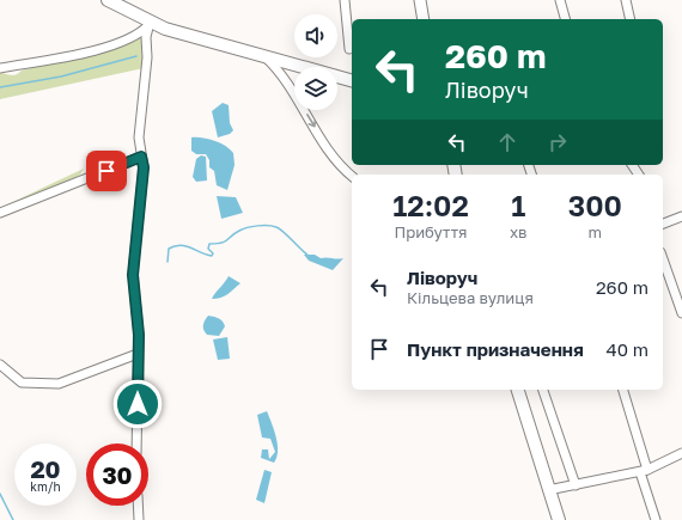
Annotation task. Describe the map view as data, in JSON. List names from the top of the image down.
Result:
{
  "page": {
    "turn": ["260 m", "Ліворуч"],
    "eta": [
      "12:02",
      "Прибуття",
      "1",
      "хв",
      "300",
      "m"
    ],
    "list": [
      {
        "name": "Ліворуч",
        "note": "Кільцева вулиця",
        "value": "260 m"
      },
      {
        "name": "Пункт призначення",
        "value": "40 m"
      }
    ],
    "speed": "20 km/h",
    "limit": "30"
  }
}
